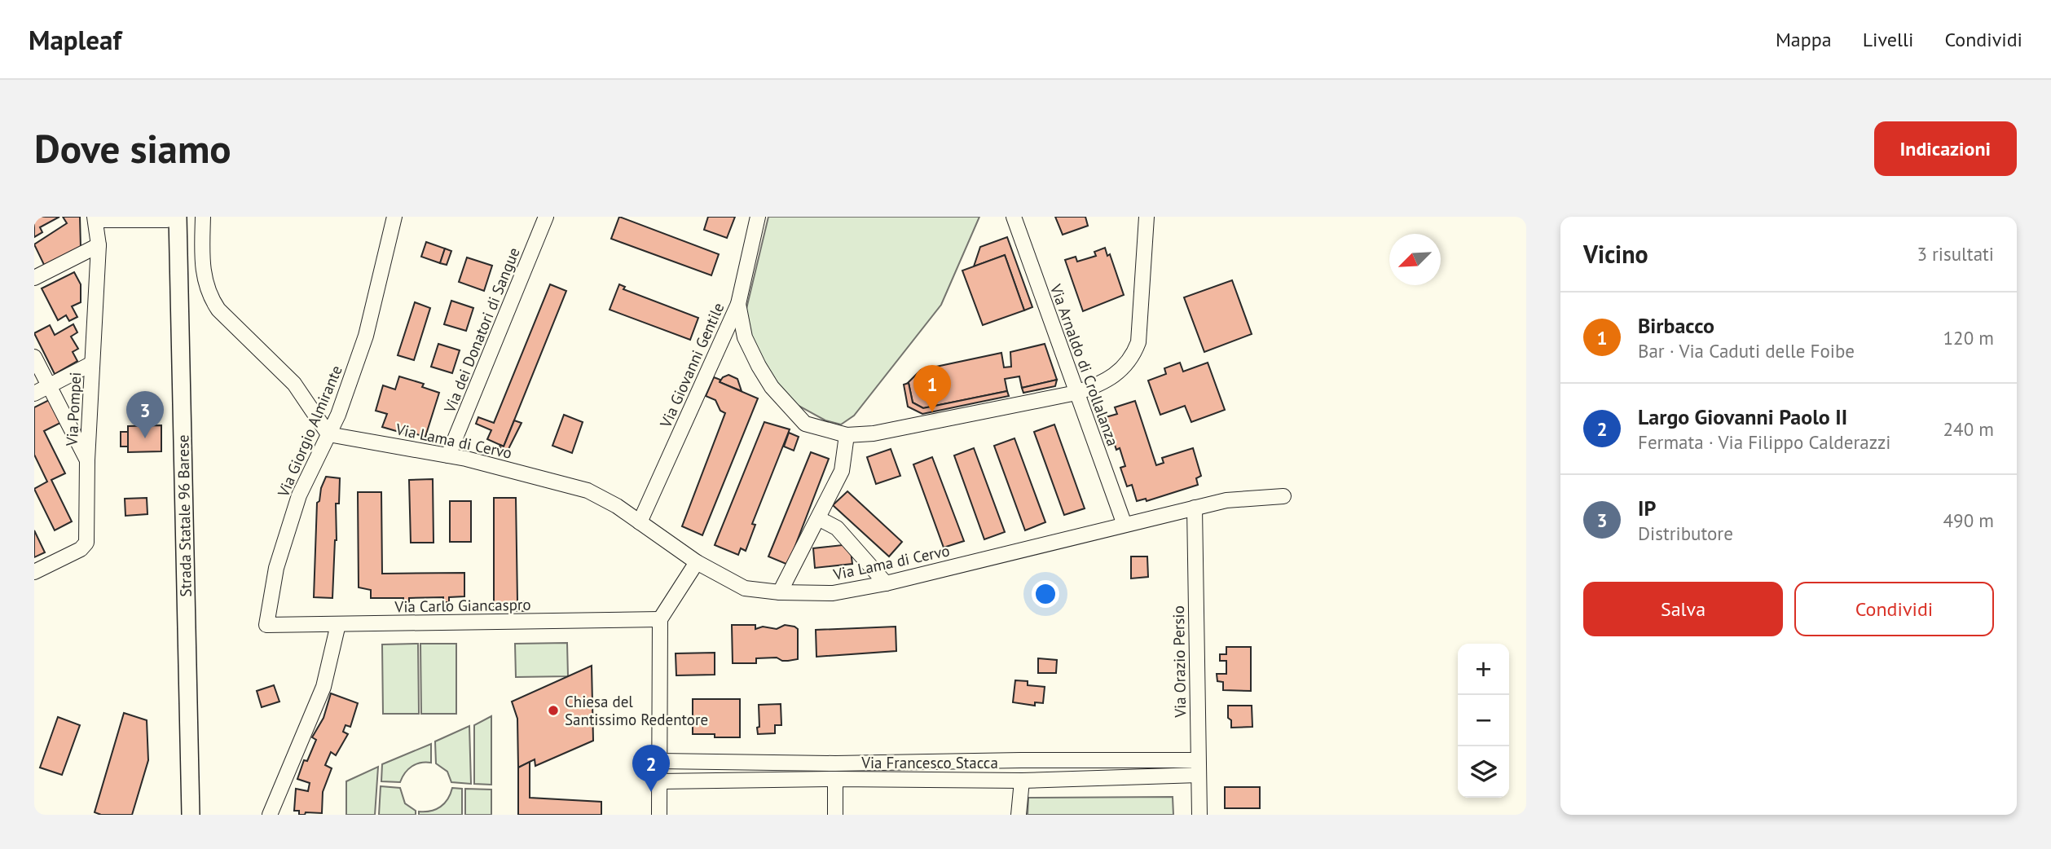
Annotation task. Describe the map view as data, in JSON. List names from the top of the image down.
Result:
{
  "streets": {
    "main road": ["Strada Statale 96 Barese"],
    "street": [
      "Via dei Donatori di Sangue",
      "Via Giovanni Gentile",
      "Via Arnaldo di Crollalanza",
      "Via Pompei",
      "Via Giorgio Almirante",
      "Via Lama di Cervo",
      "Via Carlo Giancaspro",
      "Via Orazio Persio",
      "Via Francesco Stacca"
    ]
  },
  "crossings": [
    ["Via dei Donatori di Sangue", "Via Lama di Cervo"],
    ["Via Giovanni Gentile", "Via Lama di Cervo"],
    ["Via Arnaldo di Crollalanza", "Via Lama di Cervo"],
    ["Via Giorgio Almirante", "Via Lama di Cervo"],
    ["Via Giorgio Almirante", "Via Carlo Giancaspro"],
    ["Via Lama di Cervo", "Via Orazio Persio"],
    ["Via Orazio Persio", "Via Francesco Stacca"]
  ],
  "places": ["Chiesa del Santissimo Redentore"],
  "north": "bottom left",
  "page": {
    "header": "Mapleaf",
    "nav": ["Mappa", "Livelli", "Condividi"],
    "buttons": [
      "Indicazioni",
      ["Salva", "Condividi"]
    ],
    "title": "Dove siamo",
    "heading": ["Vicino", "3 risultati"],
    "list": [
      {
        "mark": "1",
        "name": "Birbacco",
        "note": "Bar · Via Caduti delle Foibe",
        "value": "120 m"
      },
      {
        "mark": "2",
        "name": "Largo Giovanni Paolo II",
        "note": "Fermata · Via Filippo Calderazzi",
        "value": "240 m"
      },
      {
        "mark": "3",
        "name": "IP",
        "note": "Distributore",
        "value": "490 m"
      }
    ],
    "pins": ["1", "3", "2"],
    "map_buttons": ["+", "−"]
  }
}
